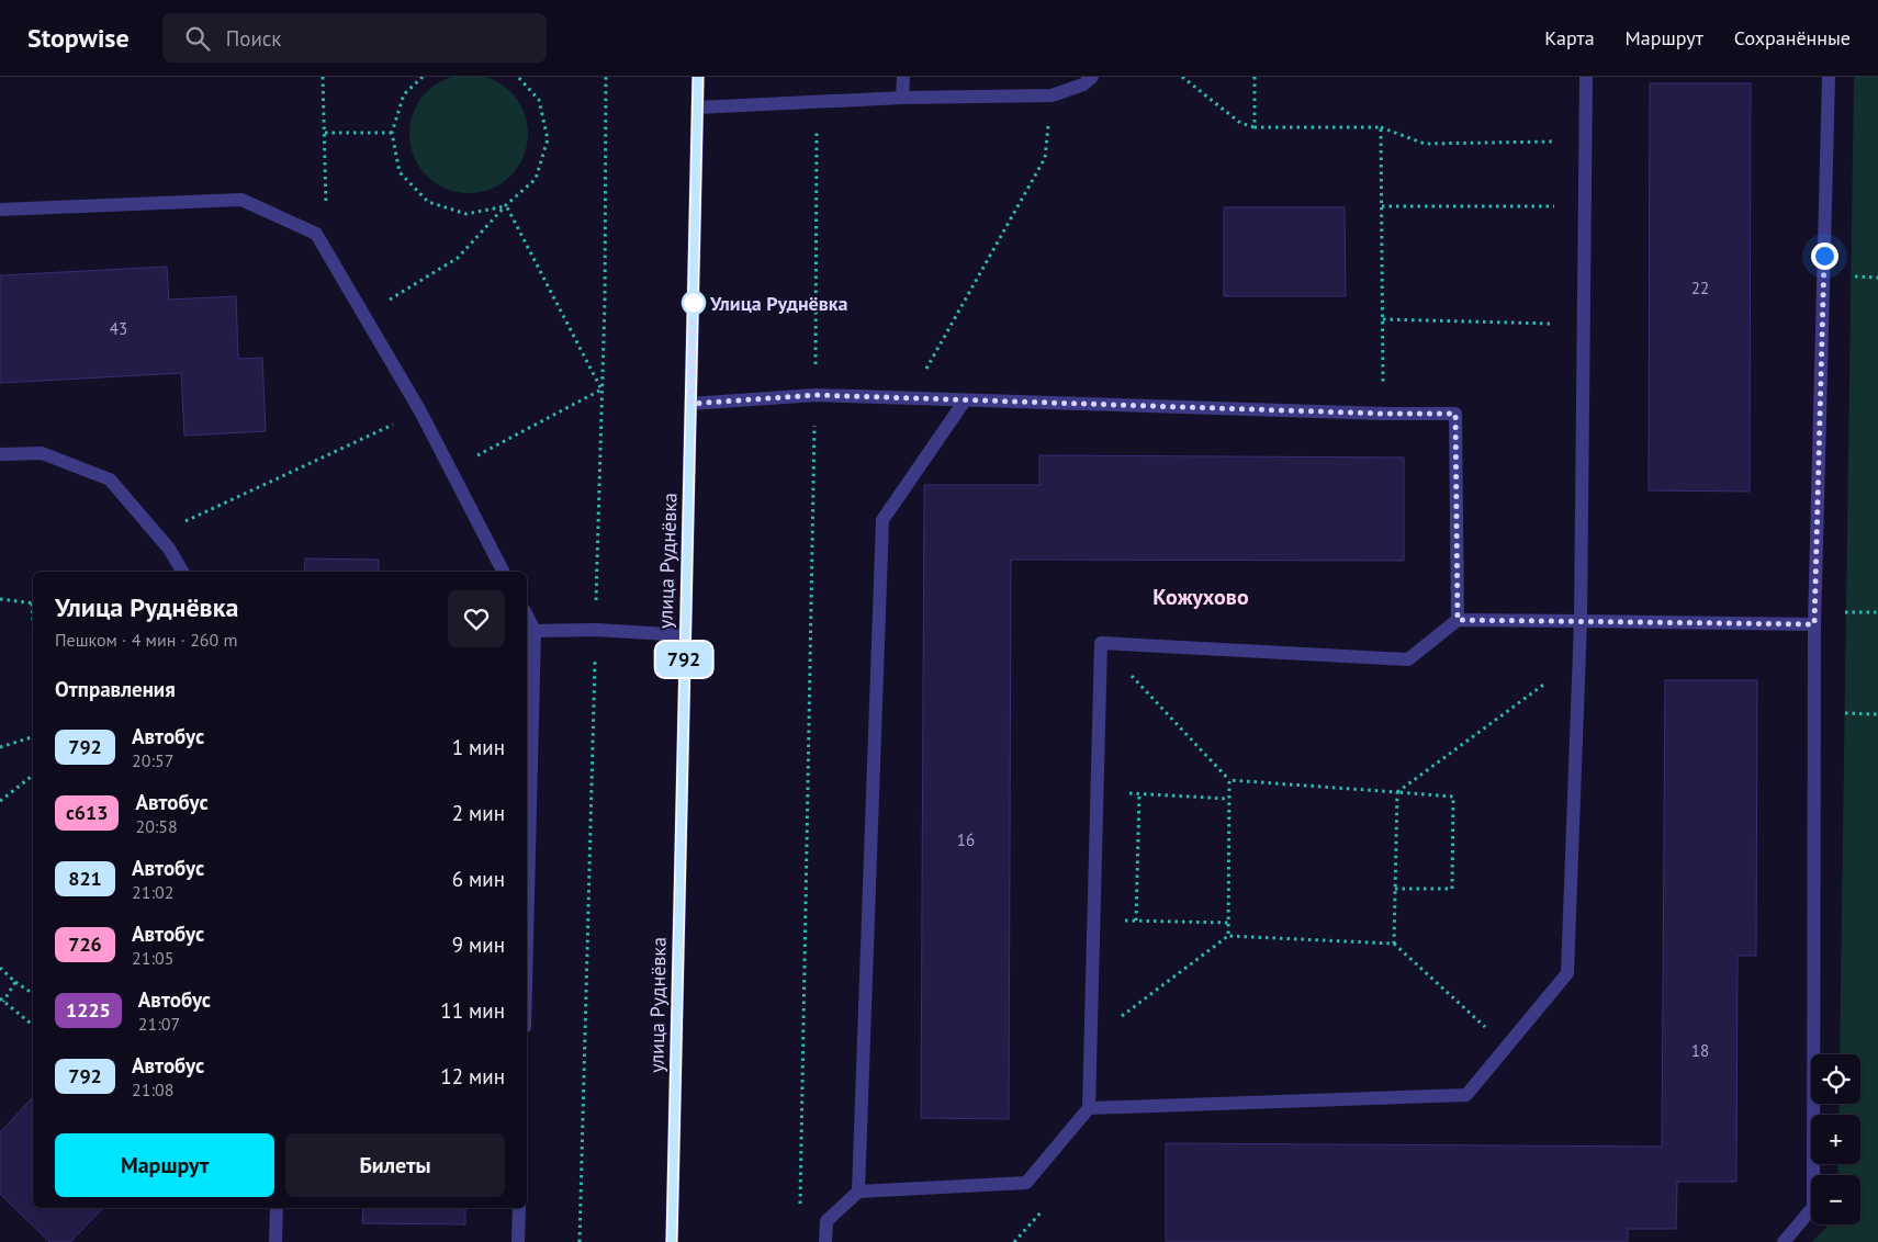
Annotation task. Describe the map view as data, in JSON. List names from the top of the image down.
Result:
{
  "streets": {
    "street": ["улица Руднёвка"]
  },
  "districts": ["Кожухово"],
  "places": ["Улица Руднёвка"],
  "lines": ["bus line 792"],
  "house_numbers": [
    "22",
    "43",
    "16",
    "18"
  ],
  "page": {
    "header": "Stopwise",
    "search": "Поиск",
    "nav": ["Карта", "Маршрут", "Сохранённые"],
    "on_map": "792",
    "heading": [
      ["Улица Руднёвка", "Пешком · 4 мин · 260 m"],
      "Отправления"
    ],
    "list": [
      {
        "mark": "792",
        "name": "Автобус",
        "note": "20:57",
        "value": "1 мин"
      },
      {
        "mark": "с613",
        "name": "Автобус",
        "note": "20:58",
        "value": "2 мин"
      },
      {
        "mark": "821",
        "name": "Автобус",
        "note": "21:02",
        "value": "6 мин"
      },
      {
        "mark": "726",
        "name": "Автобус",
        "note": "21:05",
        "value": "9 мин"
      },
      {
        "mark": "1225",
        "name": "Автобус",
        "note": "21:07",
        "value": "11 мин"
      },
      {
        "mark": "792",
        "name": "Автобус",
        "note": "21:08",
        "value": "12 мин"
      }
    ],
    "map_buttons": ["+", "−"],
    "buttons": ["Маршрут", "Билеты"]
  }
}
